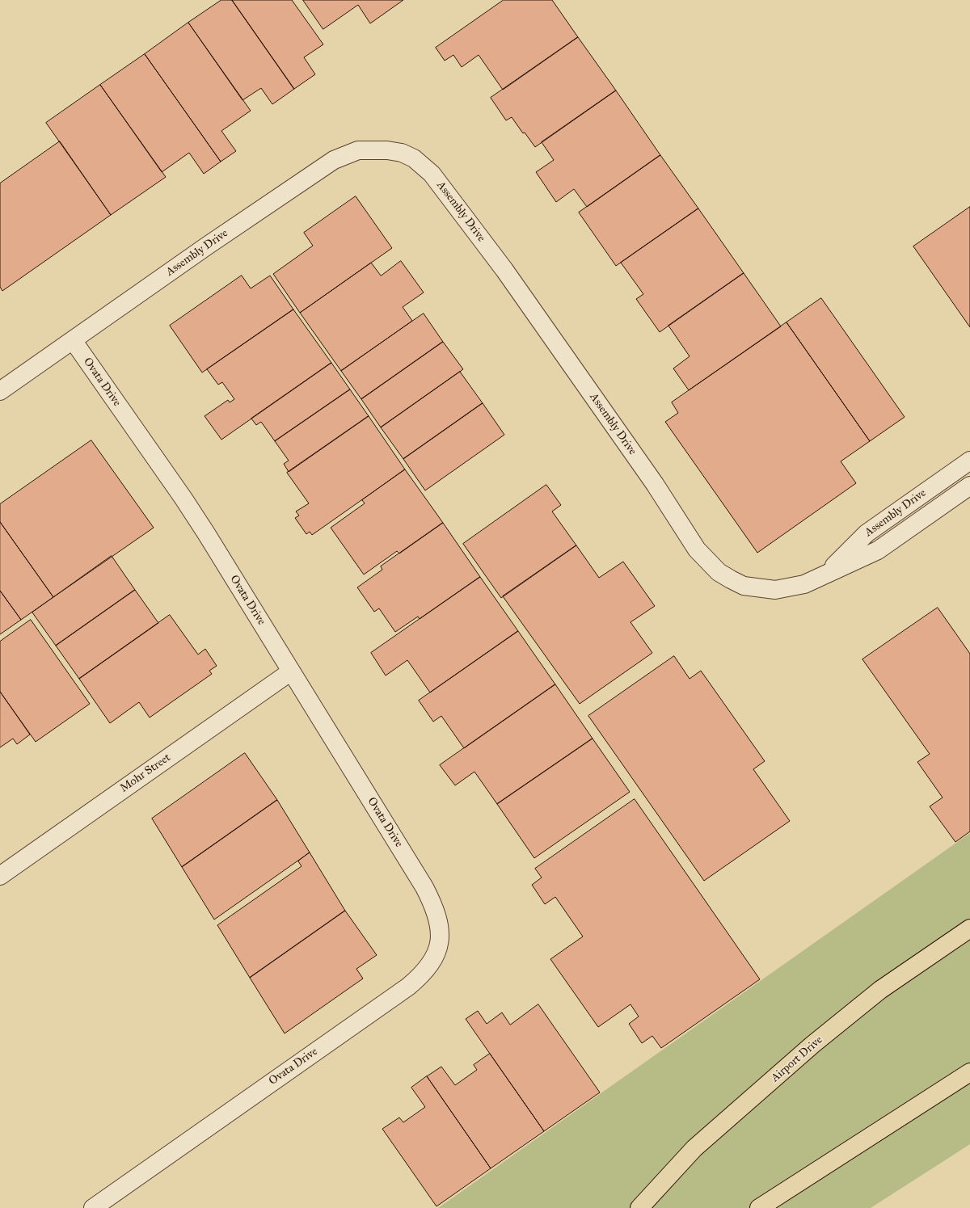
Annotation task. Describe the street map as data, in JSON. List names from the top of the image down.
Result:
{
  "streets": {
    "main road": ["Airport Drive"],
    "street": ["Assembly Drive", "Ovata Drive", "Mohr Street"]
  },
  "crossings": [
    ["Assembly Drive", "Ovata Drive"],
    ["Ovata Drive", "Mohr Street"]
  ]
}
